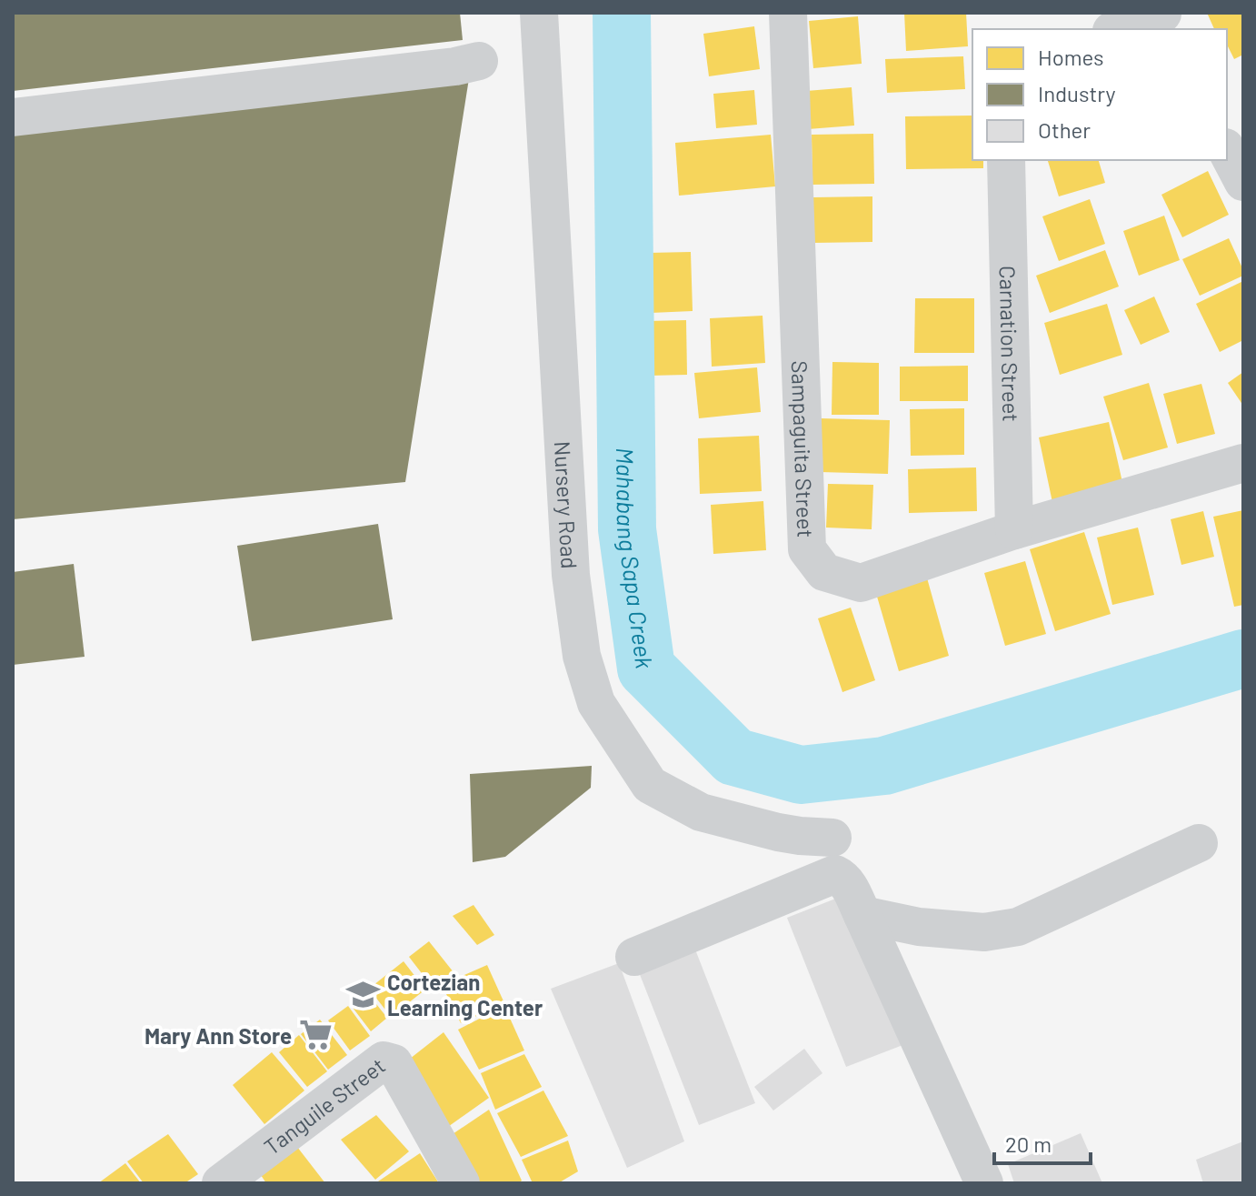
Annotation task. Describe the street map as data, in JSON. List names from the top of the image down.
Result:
{
  "streets": {
    "street": [
      "Carnation Street",
      "Sampaguita Street",
      "Nursery Road",
      "Tanguile Street"
    ]
  },
  "crossings": [
    ["Carnation Street", "Sampaguita Street"]
  ],
  "water": ["Mahabang Sapa Creek"],
  "places": {
    "school or university": ["Cortezian Learning Center"],
    "supermarket": ["Mary Ann Store"]
  },
  "legend": ["Homes", "Industry", "Other"],
  "scale_bar": "20 m"
}
